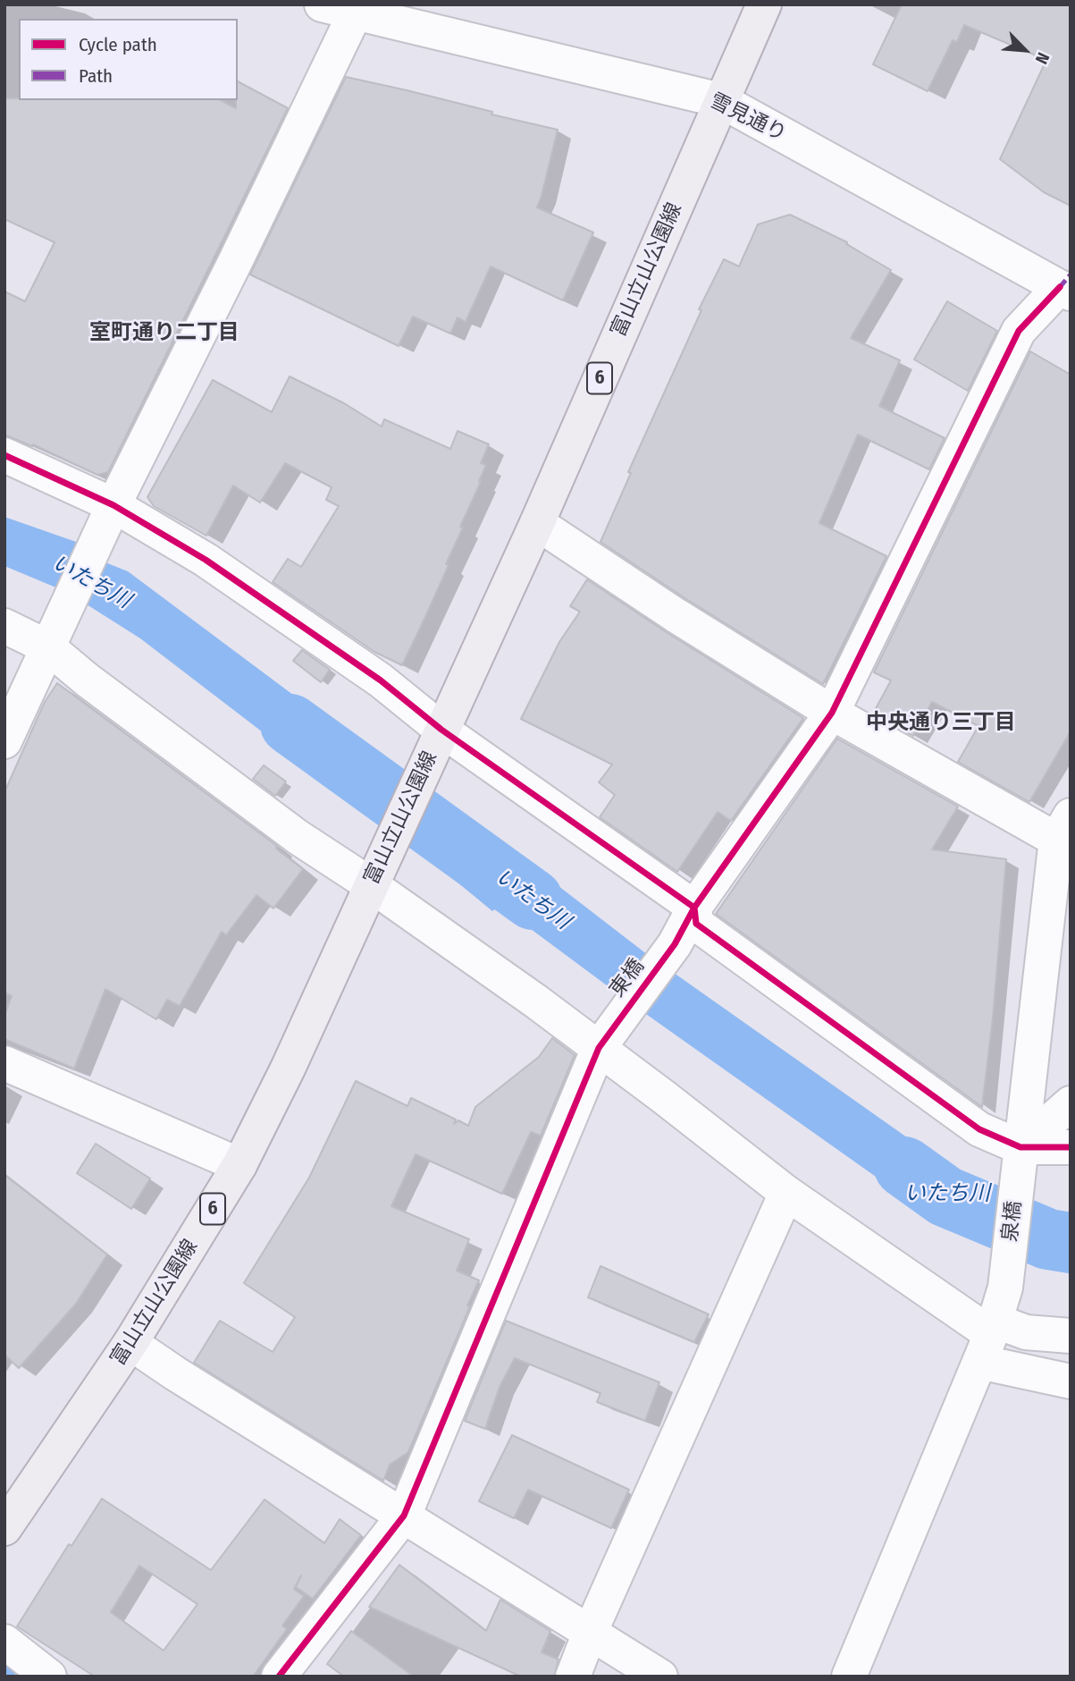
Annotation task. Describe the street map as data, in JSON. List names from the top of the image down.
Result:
{
  "streets": {
    "main road": ["富山立山公園線", "6"],
    "street": ["雪見通り", "東橋", "泉橋"]
  },
  "crossings": [
    ["雪見通り", "富山立山公園線"],
    ["雪見通り", "東橋"]
  ],
  "districts": ["室町通り二丁目", "中央通り三丁目"],
  "water": ["いたち川"],
  "legend": ["Cycle path", "Path"],
  "north": "bottom right"
}
